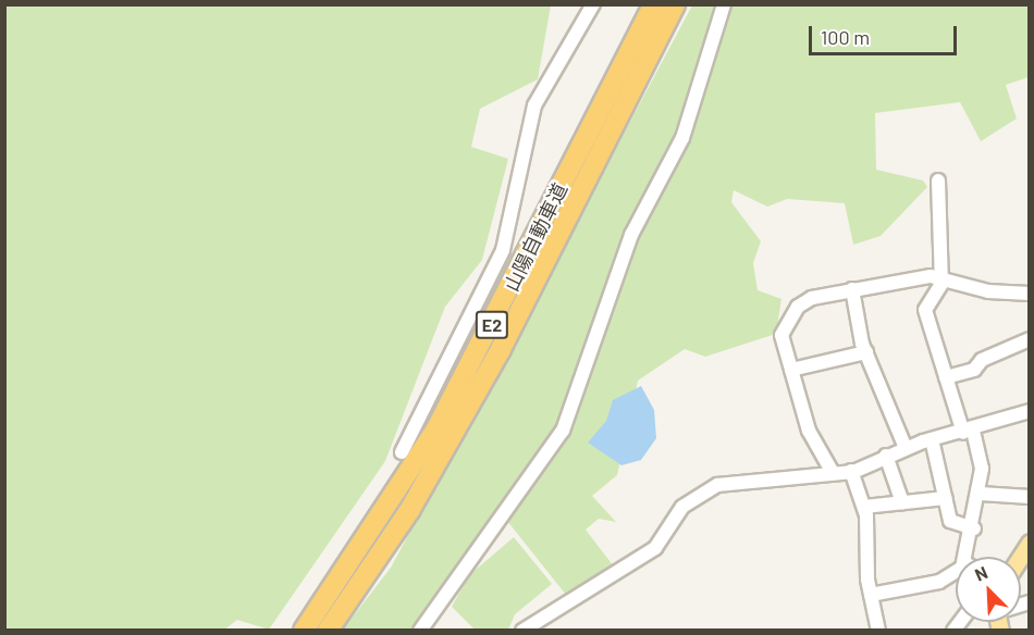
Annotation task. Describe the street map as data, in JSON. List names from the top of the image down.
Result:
{
  "streets": {
    "highway": ["山陽自動車道", "E2"]
  },
  "scale_bar": "100 m",
  "north": "top left"
}
